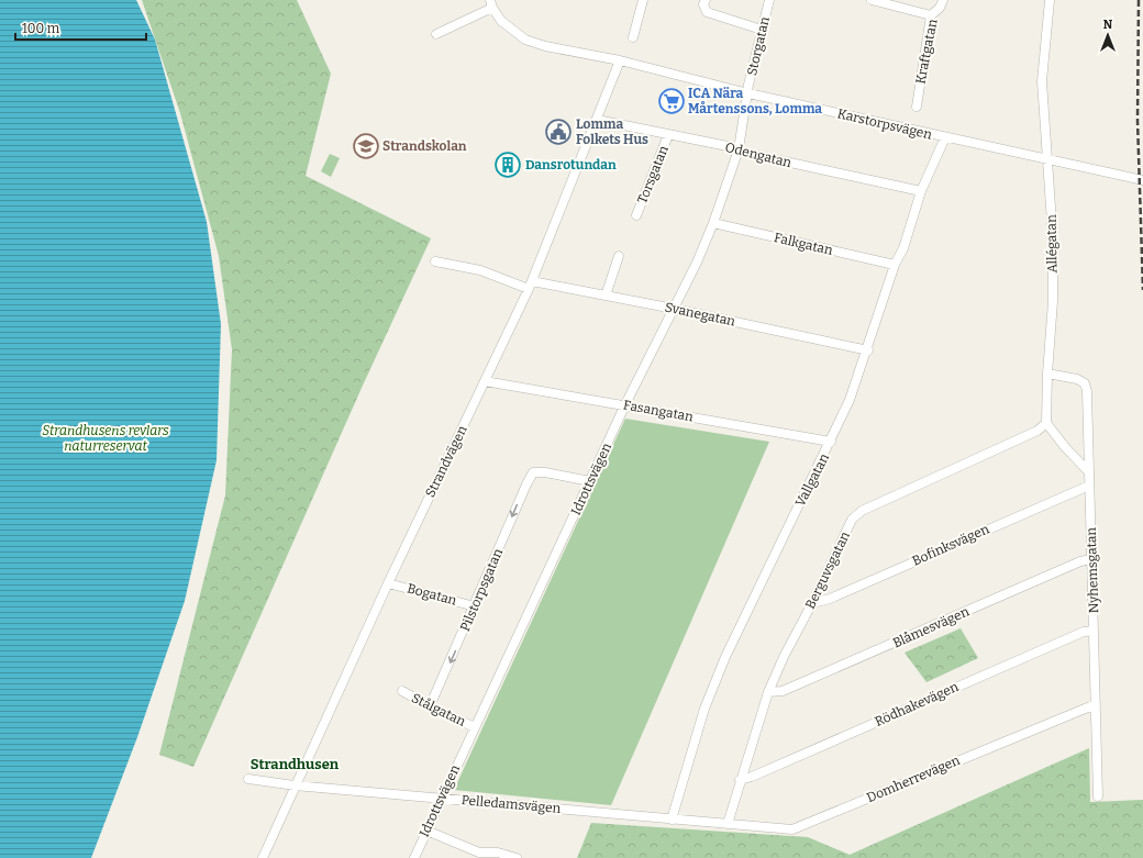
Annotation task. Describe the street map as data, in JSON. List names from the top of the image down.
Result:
{
  "streets": {
    "street": [
      "Storgatan",
      "Kraftgatan",
      "Karstorpsvägen",
      "Odengatan",
      "Torsgatan",
      "Falkgatan",
      "Allégatan",
      "Svanegatan",
      "Fasangatan",
      "Strandvägen",
      "Idrottsvägen",
      "Vallgatan",
      "Bofinksvägen",
      "Berguvsgatan",
      "Nyhemsgatan",
      "Pilstorpsgatan",
      "Bogatan",
      "Blåmesvägen",
      "Rödhakevägen",
      "Stålgatan",
      "Domherrevägen",
      "Pelledamsvägen"
    ]
  },
  "crossings": [
    ["Storgatan", "Karstorpsvägen"],
    ["Storgatan", "Idrottsvägen"],
    ["Karstorpsvägen", "Allégatan"],
    ["Karstorpsvägen", "Strandvägen"],
    ["Karstorpsvägen", "Idrottsvägen"],
    ["Karstorpsvägen", "Vallgatan"],
    ["Odengatan", "Torsgatan"],
    ["Odengatan", "Strandvägen"],
    ["Odengatan", "Idrottsvägen"],
    ["Odengatan", "Vallgatan"],
    ["Falkgatan", "Idrottsvägen"],
    ["Falkgatan", "Vallgatan"],
    ["Allégatan", "Berguvsgatan"],
    ["Allégatan", "Nyhemsgatan"],
    ["Svanegatan", "Strandvägen"],
    ["Svanegatan", "Idrottsvägen"],
    ["Svanegatan", "Vallgatan"],
    ["Fasangatan", "Strandvägen"],
    ["Fasangatan", "Idrottsvägen"],
    ["Fasangatan", "Vallgatan"],
    ["Strandvägen", "Bogatan"],
    ["Strandvägen", "Pelledamsvägen"],
    ["Idrottsvägen", "Pilstorpsgatan"],
    ["Idrottsvägen", "Stålgatan"],
    ["Idrottsvägen", "Pelledamsvägen"],
    ["Vallgatan", "Pelledamsvägen"],
    ["Bofinksvägen", "Berguvsgatan"],
    ["Bofinksvägen", "Nyhemsgatan"],
    ["Berguvsgatan", "Blåmesvägen"],
    ["Berguvsgatan", "Rödhakevägen"],
    ["Berguvsgatan", "Domherrevägen"],
    ["Berguvsgatan", "Pelledamsvägen"],
    ["Nyhemsgatan", "Blåmesvägen"],
    ["Nyhemsgatan", "Rödhakevägen"],
    ["Nyhemsgatan", "Domherrevägen"],
    ["Pilstorpsgatan", "Bogatan"],
    ["Pilstorpsgatan", "Stålgatan"],
    ["Domherrevägen", "Pelledamsvägen"]
  ],
  "one_way": ["Pilstorpsgatan"],
  "districts": ["Strandhusen"],
  "parks": ["Strandhusens revlars naturreservat"],
  "places": {
    "supermarket": ["ICA Nära Mårtenssons, Lomma"],
    "public building": ["Lomma Folkets Hus"],
    "school or university": ["Strandskolan"],
    "building": ["Dansrotundan"]
  },
  "scale_bar": "100 m",
  "north": "top"
}
